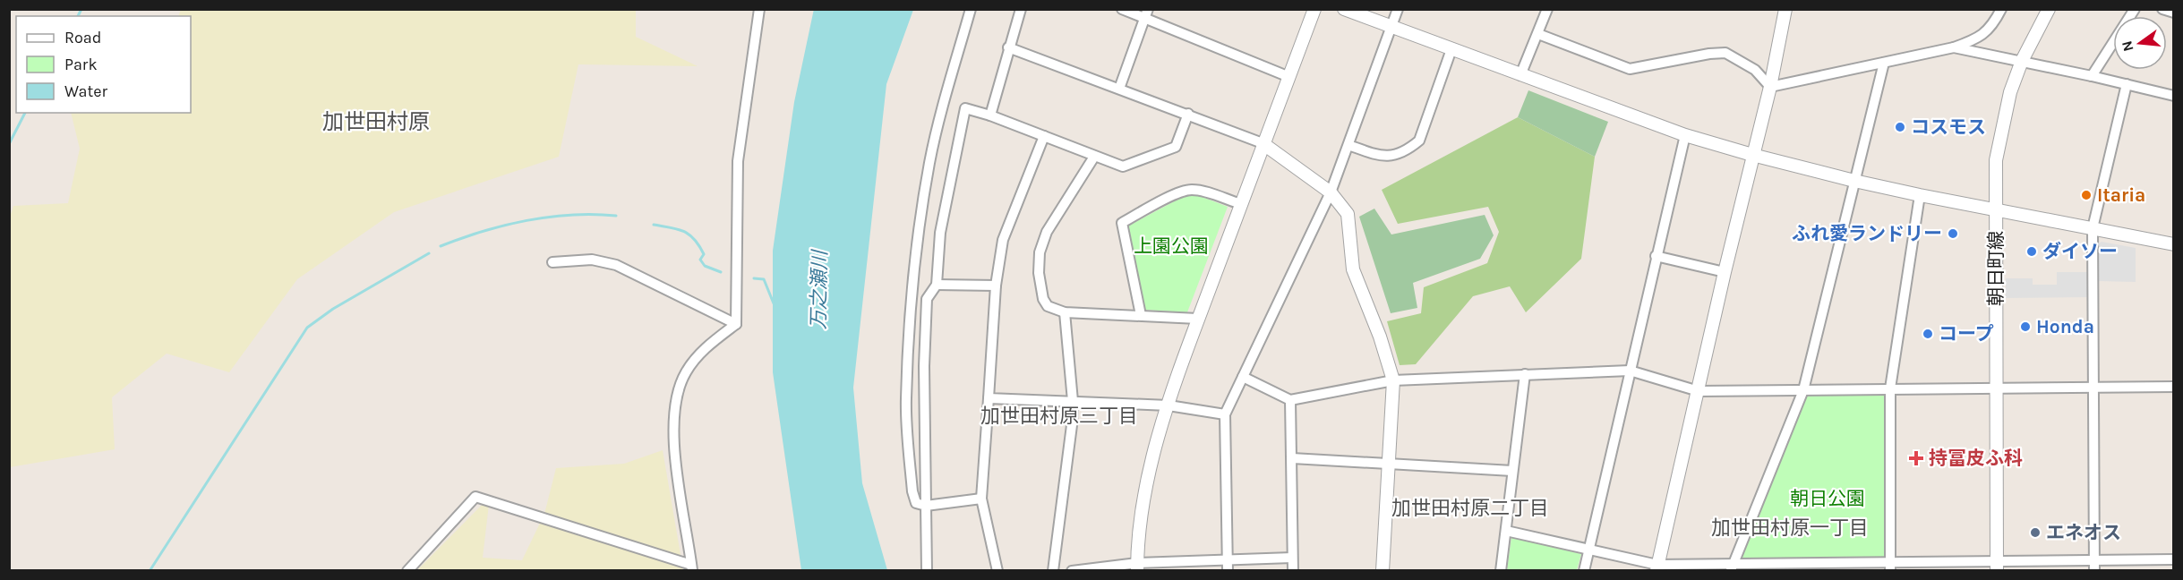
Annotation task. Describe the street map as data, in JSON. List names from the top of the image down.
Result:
{
  "streets": {
    "street": ["朝日町線"]
  },
  "districts": [
    "加世田村原",
    "加世田村原三丁目",
    "加世田村原二丁目",
    "加世田村原一丁目"
  ],
  "water": ["万之瀬川"],
  "parks": ["上園公園", "朝日公園"],
  "places": {
    "other": [
      "コスモス",
      "Itaria",
      "ふれ愛ランドリー",
      "ダイソー",
      "Honda",
      "コープ",
      "エネオス"
    ],
    "health": ["持冨皮ふ科"]
  },
  "legend": ["Road", "Park", "Water"],
  "north": "left"
}
